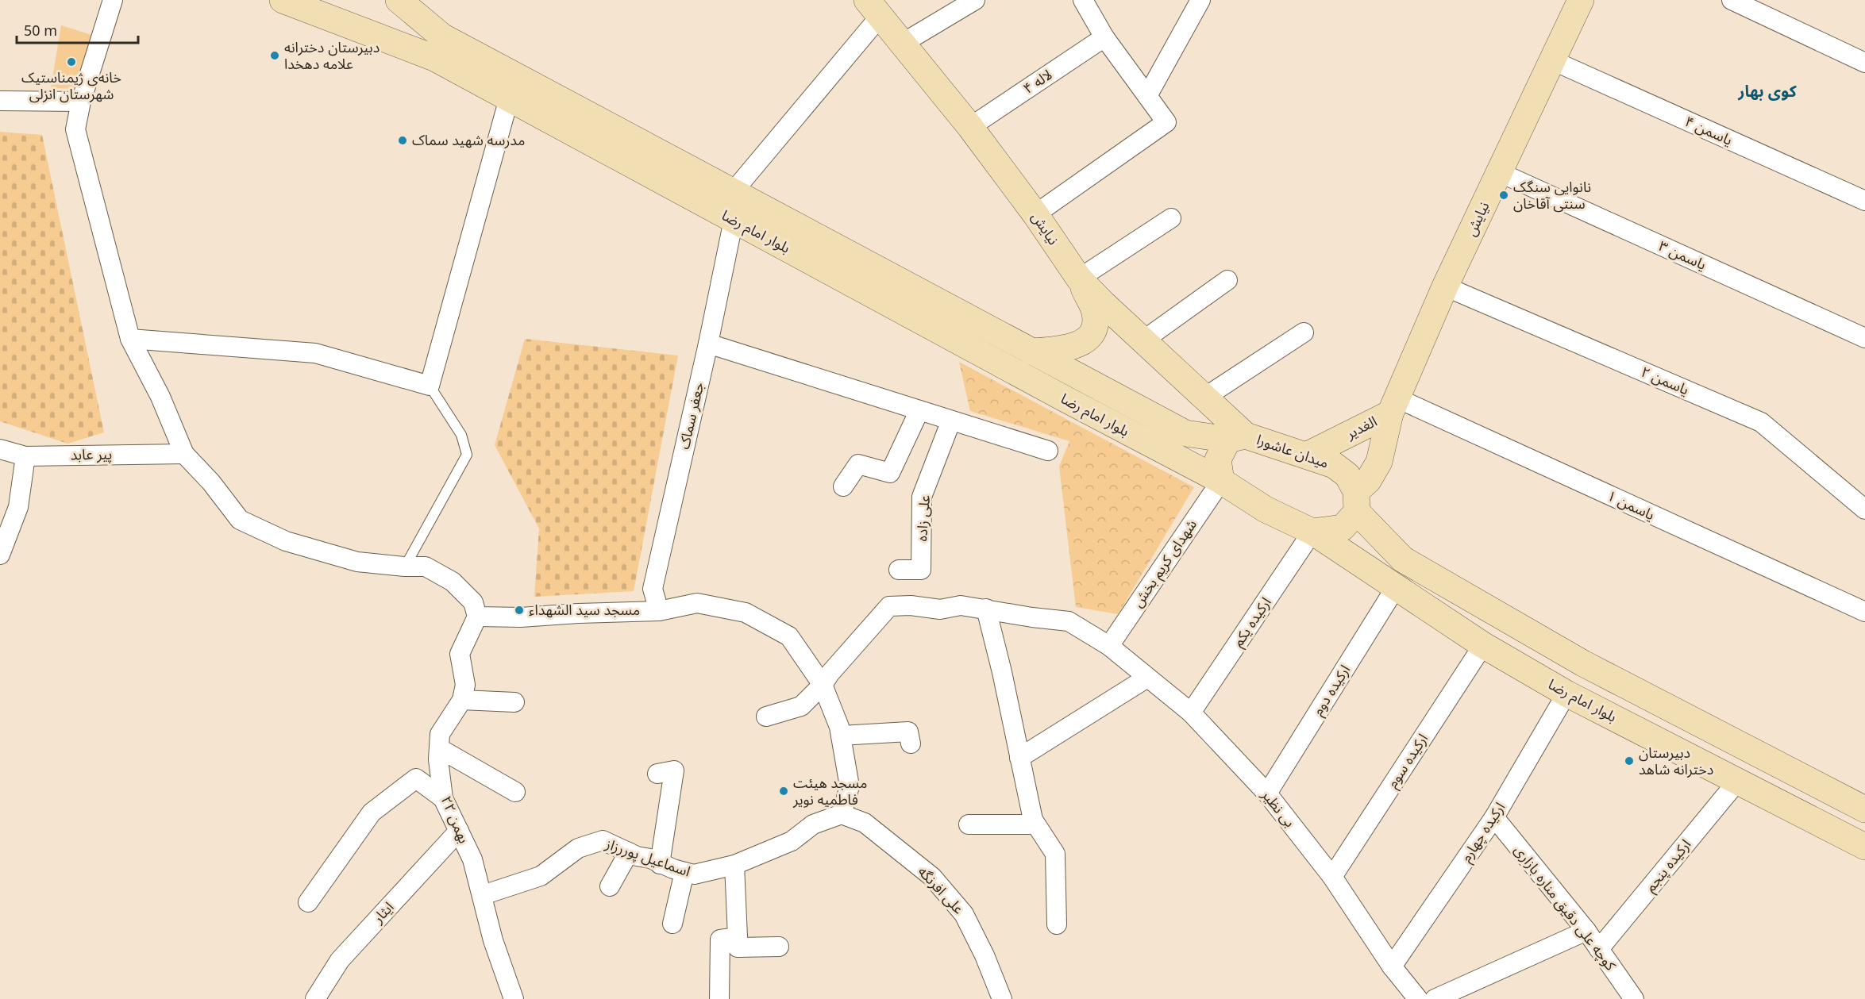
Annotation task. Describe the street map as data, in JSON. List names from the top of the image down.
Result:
{
  "streets": {
    "main road": [
      "نیایش",
      "بلوار امام رضا",
      "الغدیر",
      "میدان عاشورا"
    ],
    "street": [
      "لاله ۴",
      "یاسمن ۴",
      "یاسمن ۳",
      "یاسمن ۲",
      "جعفر سماک",
      "پیر عابد",
      "یاسمن ۱",
      "علی زاده",
      "شهدای کریم بخش",
      "ارکیده یکم",
      "ارکیده دوم",
      "ارکیده سوم",
      "بی نظیر",
      "۲۲ بهمن",
      "ارکیده چهارم",
      "اسماعیل پوررزاز",
      "ارکیده پنجم",
      "علی افرنگه",
      "کوچه علی دقیق مناره بازاری",
      "ایثار"
    ]
  },
  "crossings": [
    ["لاله ۴", "نیایش"],
    ["یاسمن ۴", "نیایش"],
    ["نیایش", "بلوار امام رضا"],
    ["نیایش", "یاسمن ۳"],
    ["نیایش", "یاسمن ۲"],
    ["نیایش", "الغدیر"],
    ["نیایش", "میدان عاشورا"],
    ["نیایش", "یاسمن ۱"],
    ["بلوار امام رضا", "جعفر سماک"],
    ["بلوار امام رضا", "میدان عاشورا"],
    ["بلوار امام رضا", "شهدای کریم بخش"],
    ["بلوار امام رضا", "ارکیده یکم"],
    ["بلوار امام رضا", "ارکیده دوم"],
    ["بلوار امام رضا", "ارکیده سوم"],
    ["بلوار امام رضا", "ارکیده چهارم"],
    ["بلوار امام رضا", "ارکیده پنجم"],
    ["الغدیر", "میدان عاشورا"],
    ["الغدیر", "یاسمن ۱"],
    ["شهدای کریم بخش", "بی نظیر"],
    ["ارکیده یکم", "بی نظیر"],
    ["ارکیده دوم", "بی نظیر"],
    ["ارکیده سوم", "بی نظیر"],
    ["بی نظیر", "ارکیده چهارم"],
    ["۲۲ بهمن", "اسماعیل پوررزاز"],
    ["۲۲ بهمن", "ایثار"],
    ["ارکیده چهارم", "کوچه علی دقیق مناره بازاری"],
    ["اسماعیل پوررزاز", "علی افرنگه"],
    ["ارکیده پنجم", "کوچه علی دقیق مناره بازاری"]
  ],
  "districts": ["کوی بهار"],
  "places": [
    "دبیرستان دخترانه علامه دهخدا",
    "خانه‌ی ژیمناستیک شهرستان انزلی",
    "مدرسه شهید سماک",
    "نانوایی سنگک سنتی آقاخان",
    "مسجد سید الشهداء",
    "دبیرستان دخترانه شاهد",
    "مسجد هیئت فاطمیه نویر"
  ],
  "scale_bar": "50 m"
}
